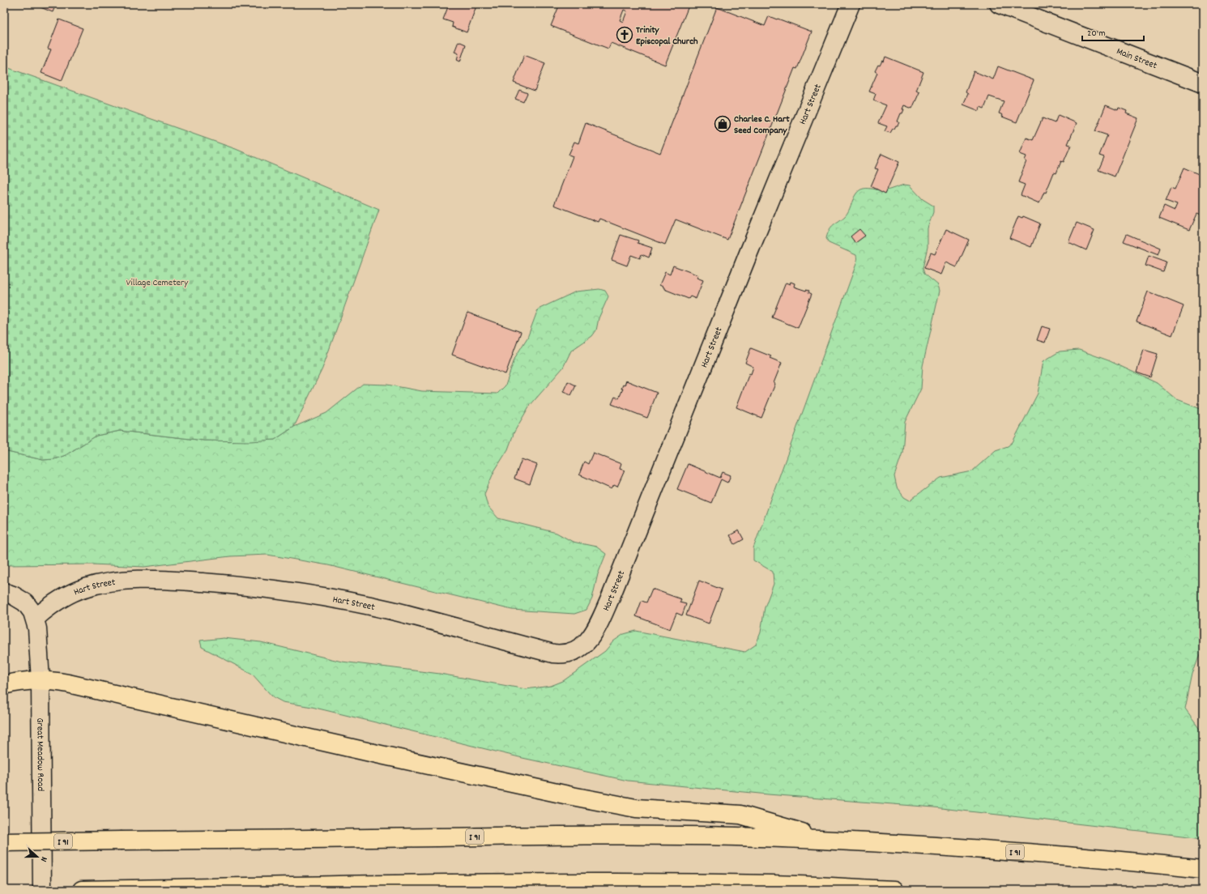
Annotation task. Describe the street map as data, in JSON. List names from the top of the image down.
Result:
{
  "streets": {
    "highway": ["I 91"],
    "street": ["Main Street", "Hart Street", "Great Meadow Road"]
  },
  "crossings": [
    ["Hart Street", "Great Meadow Road"]
  ],
  "parks": ["Village Cemetery"],
  "places": {
    "church": ["Trinity Episcopal Church"],
    "shop": ["Charles C. Hart Seed Company"]
  },
  "scale_bar": "20 m",
  "north": "right"
}
